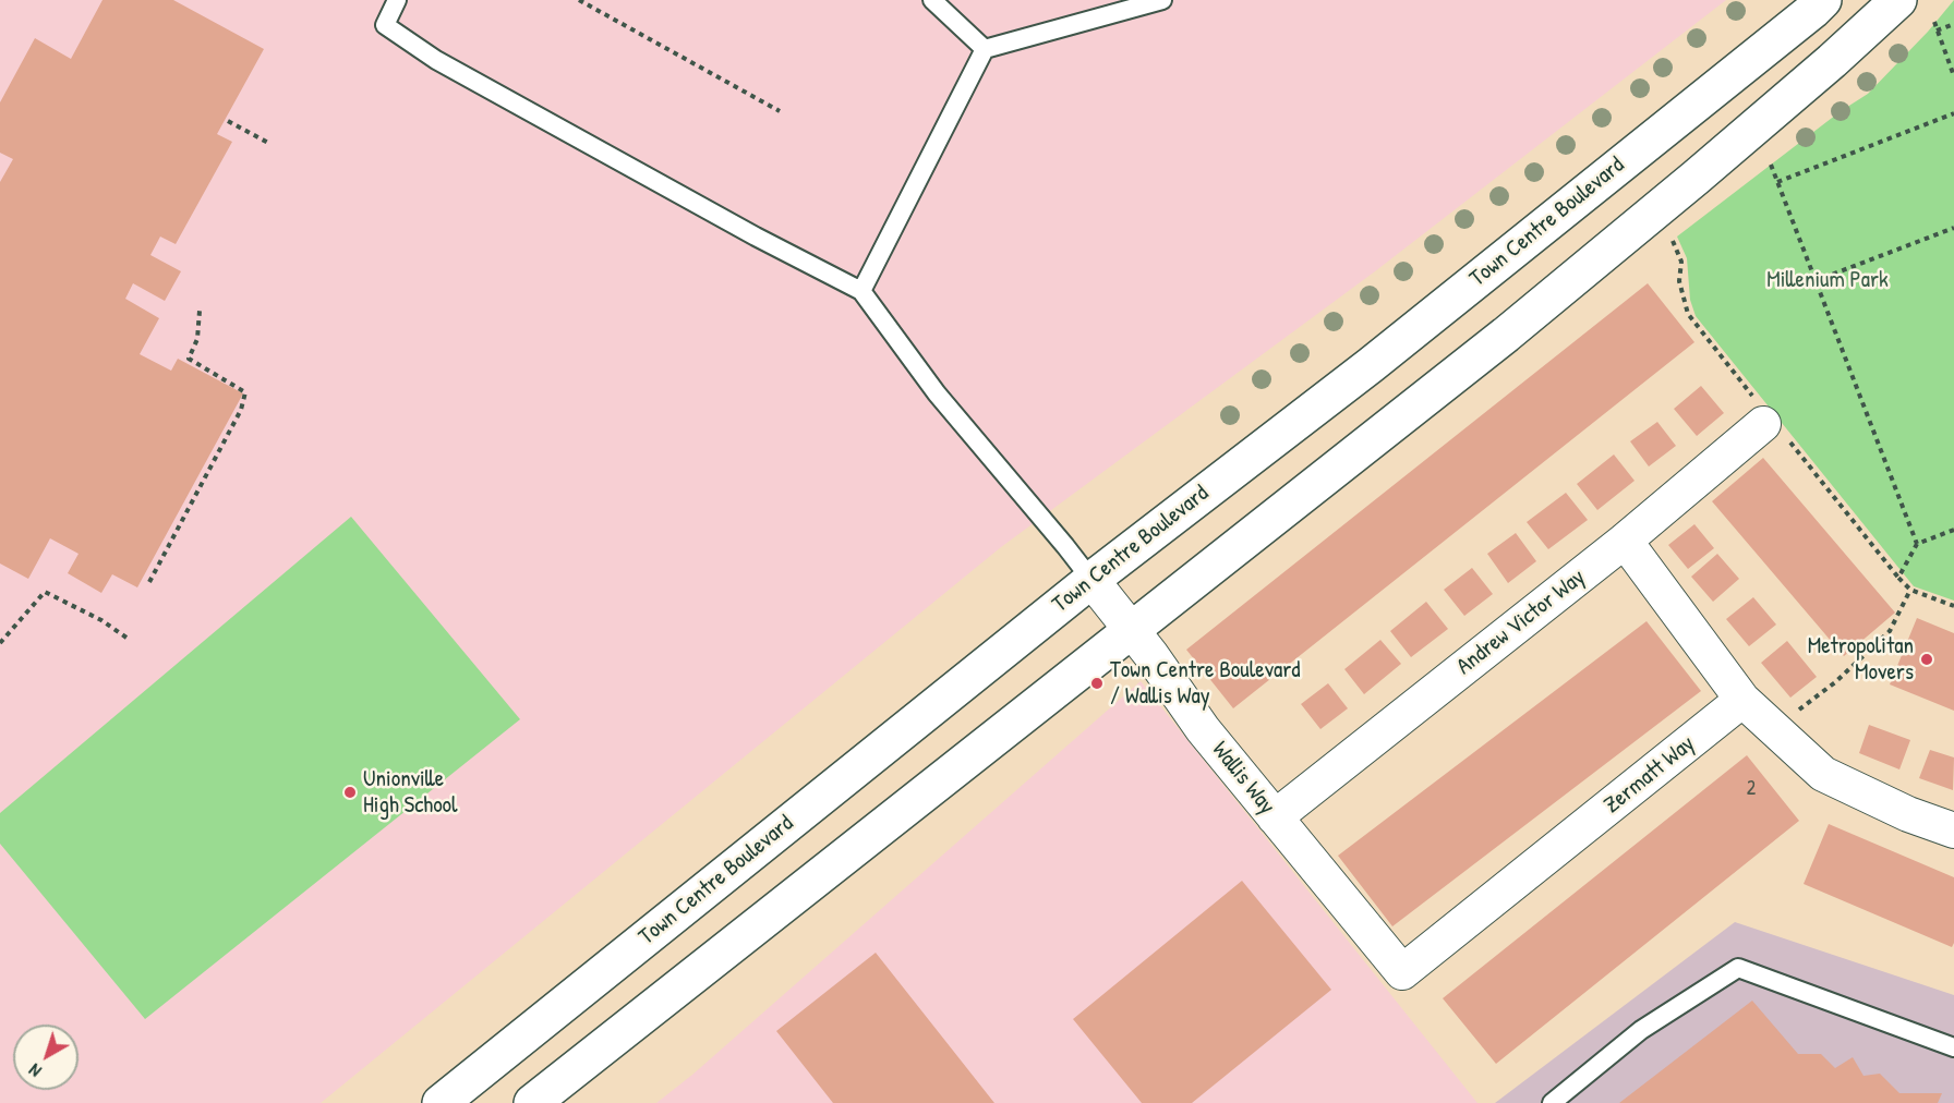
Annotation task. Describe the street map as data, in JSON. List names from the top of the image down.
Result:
{
  "streets": {
    "main road": ["Town Centre Boulevard"],
    "street": ["Andrew Victor Way", "Zermatt Way", "Wallis Way"]
  },
  "crossings": [
    ["Town Centre Boulevard", "Wallis Way"],
    ["Andrew Victor Way", "Wallis Way"],
    ["Zermatt Way", "Wallis Way"]
  ],
  "parks": ["Millenium Park"],
  "places": ["Metropolitan Movers", "Town Centre Boulevard / Wallis Way", "Unionville High School"],
  "house_numbers": ["2"],
  "north": "bottom left"
}
